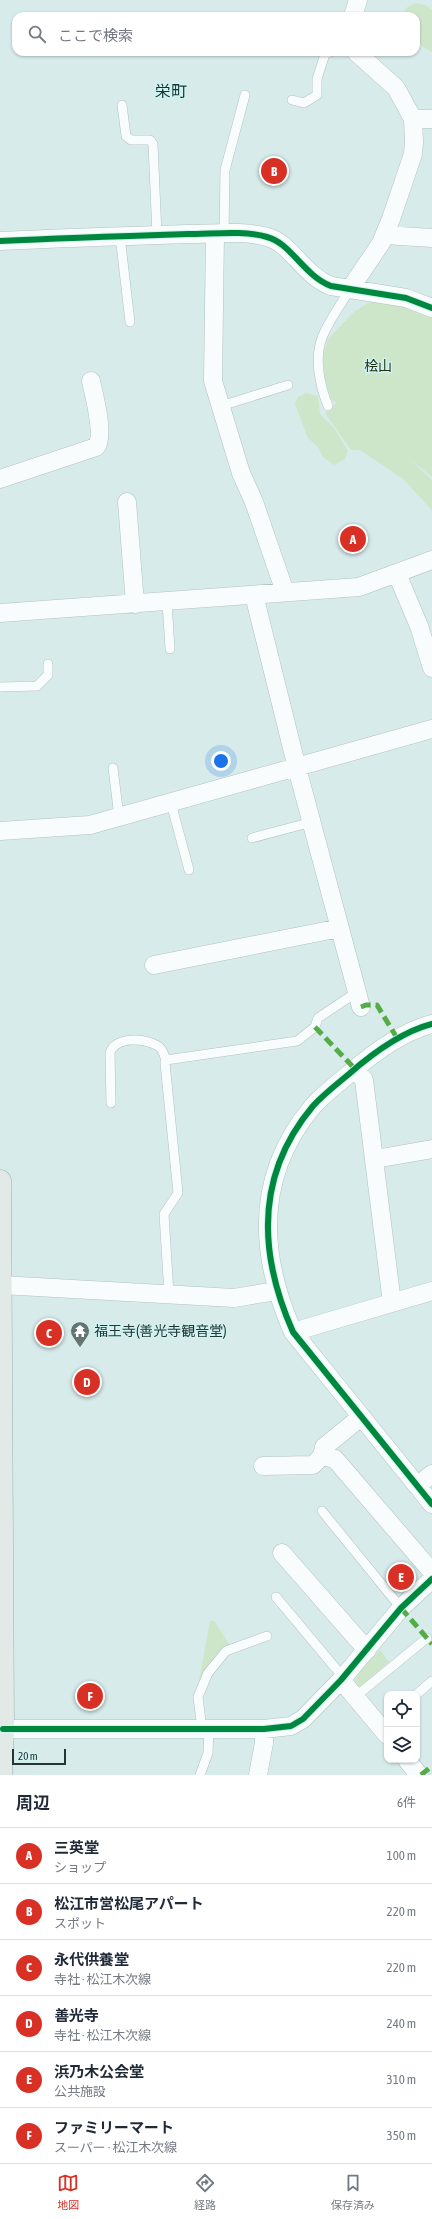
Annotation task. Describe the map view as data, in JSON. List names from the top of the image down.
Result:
{
  "districts": ["栄町"],
  "parks": ["桧山"],
  "places": {
    "temple": ["福王寺(善光寺観音堂)"]
  },
  "scale_bar": "20 m",
  "page": {
    "search": "ここで検索",
    "pins": [
      "B",
      "A",
      "C",
      "D",
      "E",
      "F"
    ],
    "scale": "20 m",
    "heading": ["周辺", "6件"],
    "list": [
      {
        "mark": "A",
        "name": "三英堂",
        "note": "ショップ",
        "value": "100 m"
      },
      {
        "mark": "B",
        "name": "松江市営松尾アパート",
        "note": "スポット",
        "value": "220 m"
      },
      {
        "mark": "C",
        "name": "永代供養堂",
        "note": "寺社 · 松江木次線",
        "value": "220 m"
      },
      {
        "mark": "D",
        "name": "善光寺",
        "note": "寺社 · 松江木次線",
        "value": "240 m"
      },
      {
        "mark": "E",
        "name": "浜乃木公会堂",
        "note": "公共施設",
        "value": "310 m"
      },
      {
        "mark": "F",
        "name": "ファミリーマート",
        "note": "スーパー · 松江木次線",
        "value": "350 m"
      }
    ],
    "nav": ["地図", "経路", "保存済み"]
  }
}
